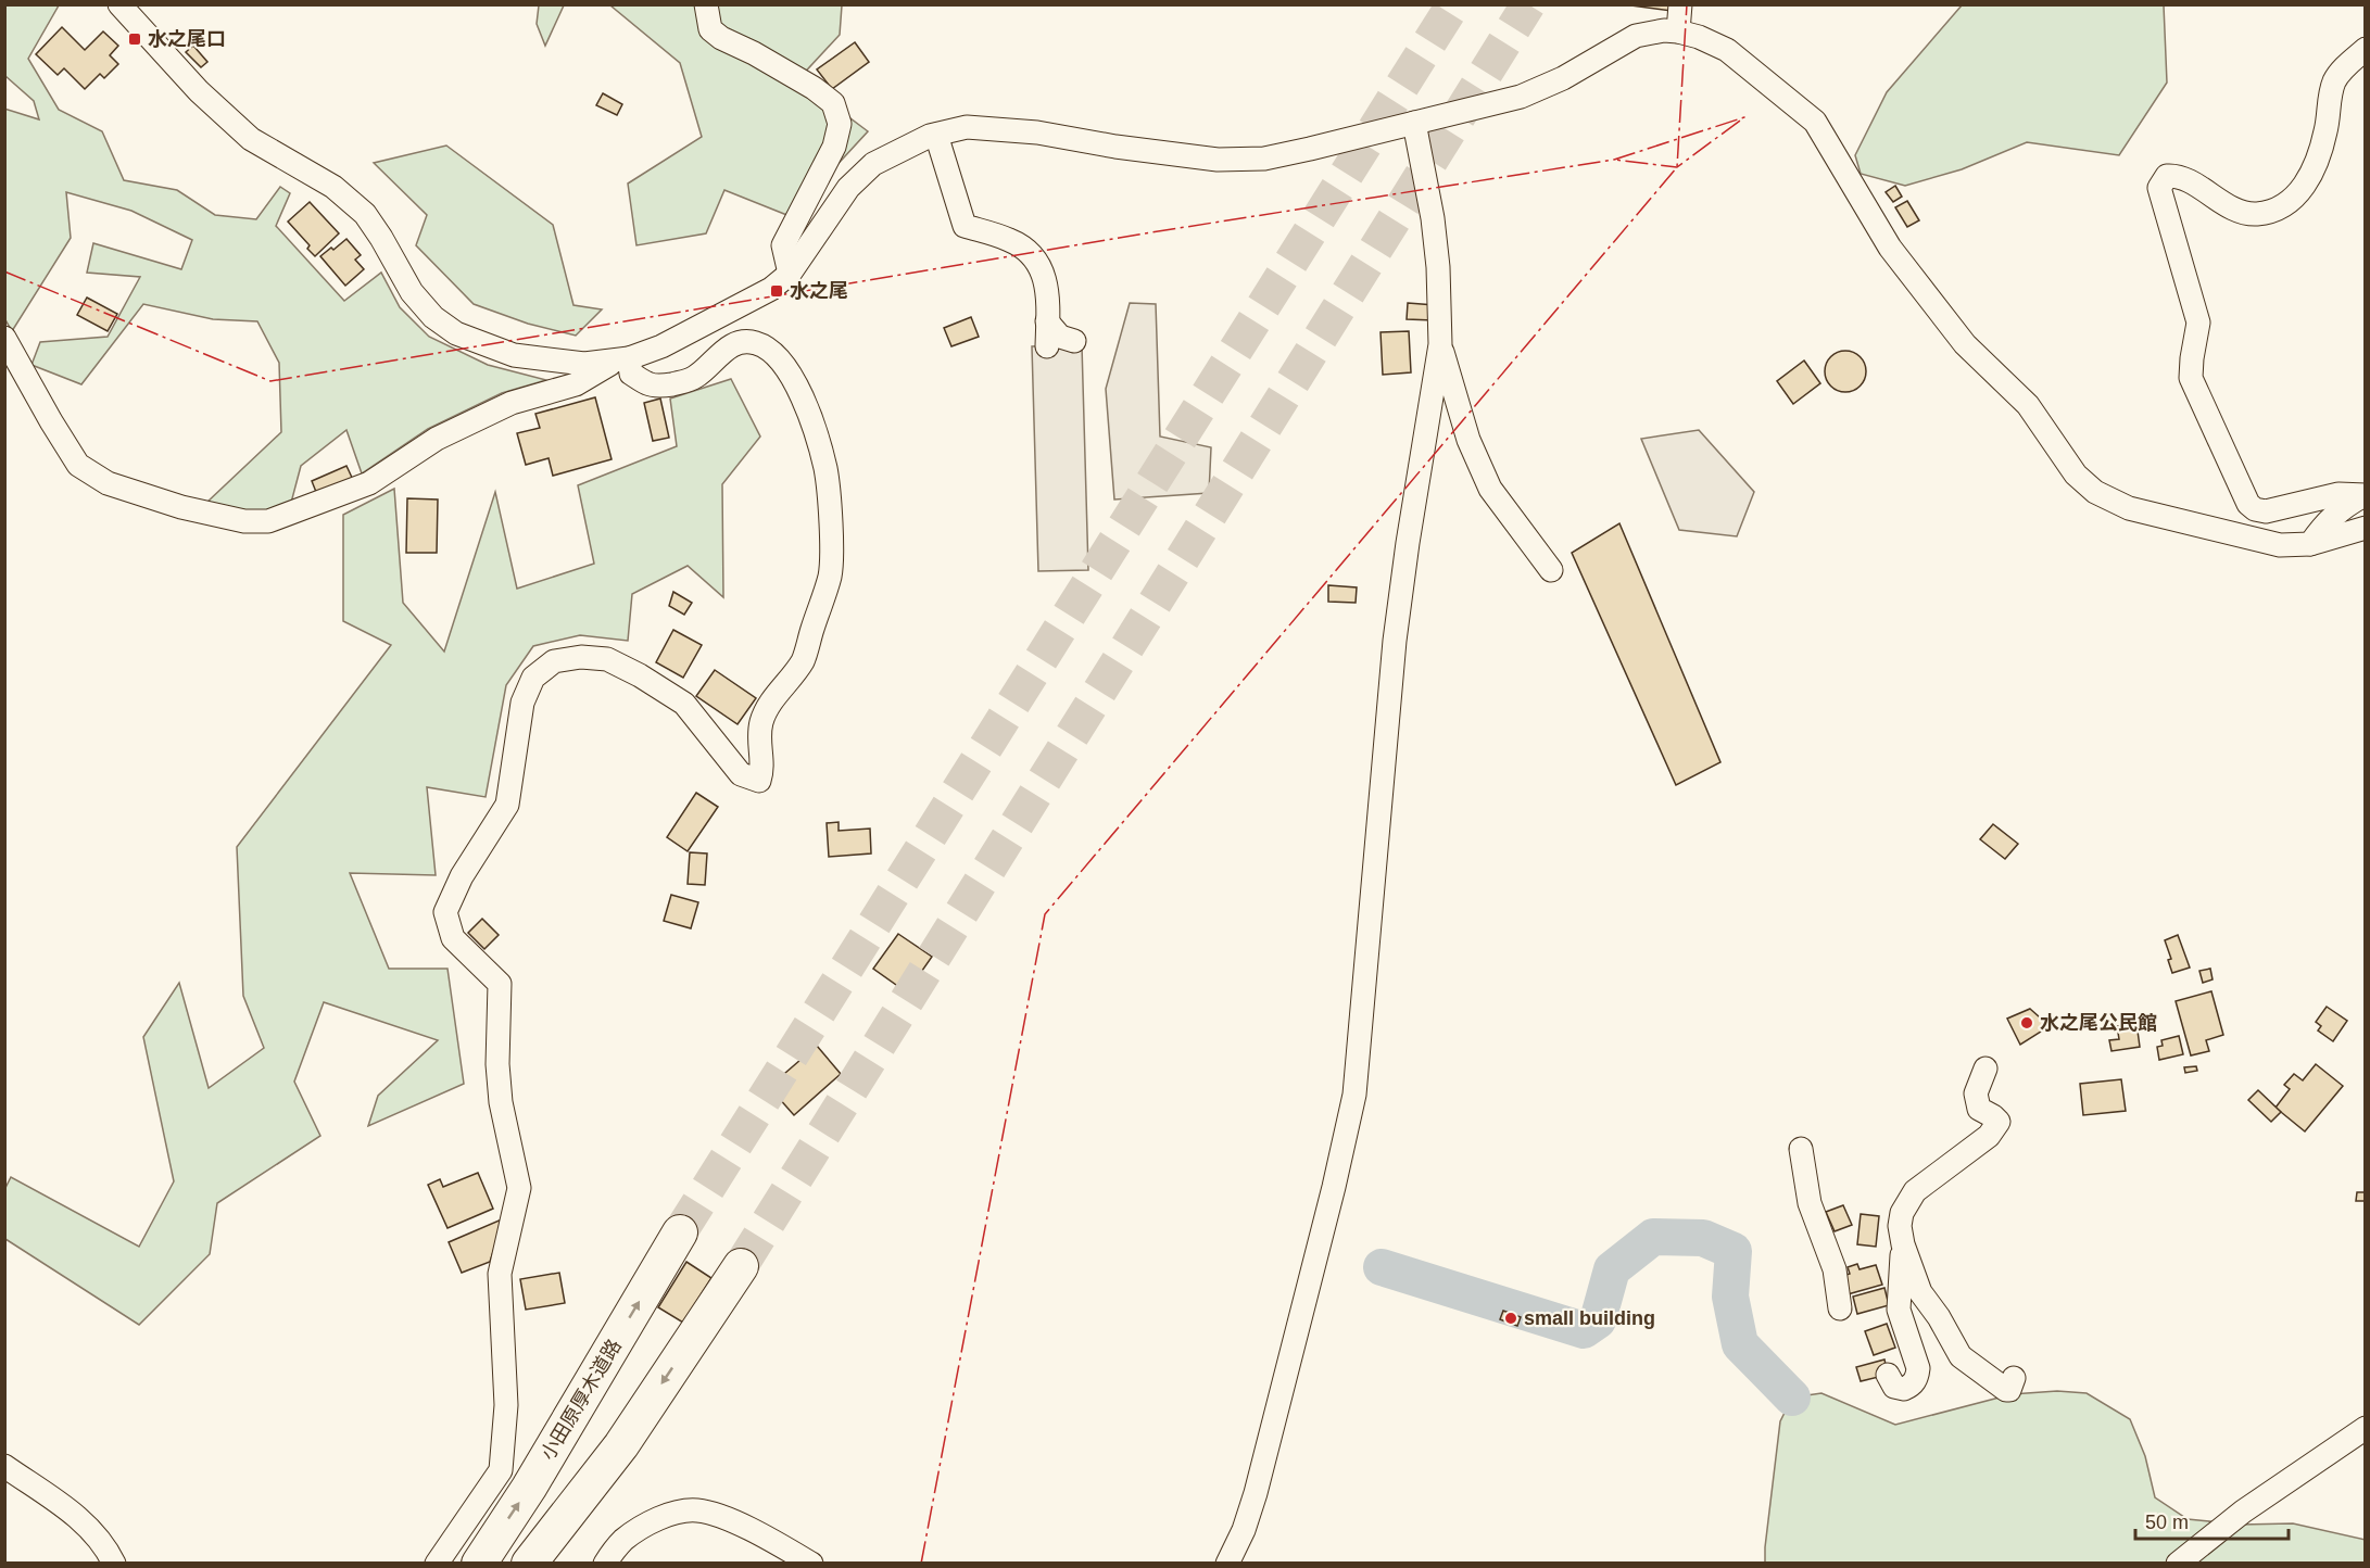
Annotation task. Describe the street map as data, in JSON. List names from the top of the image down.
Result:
{
  "streets": {
    "highway": ["小田原厚木道路"]
  },
  "places": {
    "transit": ["水之尾口", "水之尾"],
    "other": ["水之尾公民館", "small building"]
  },
  "scale_bar": "50 m"
}
